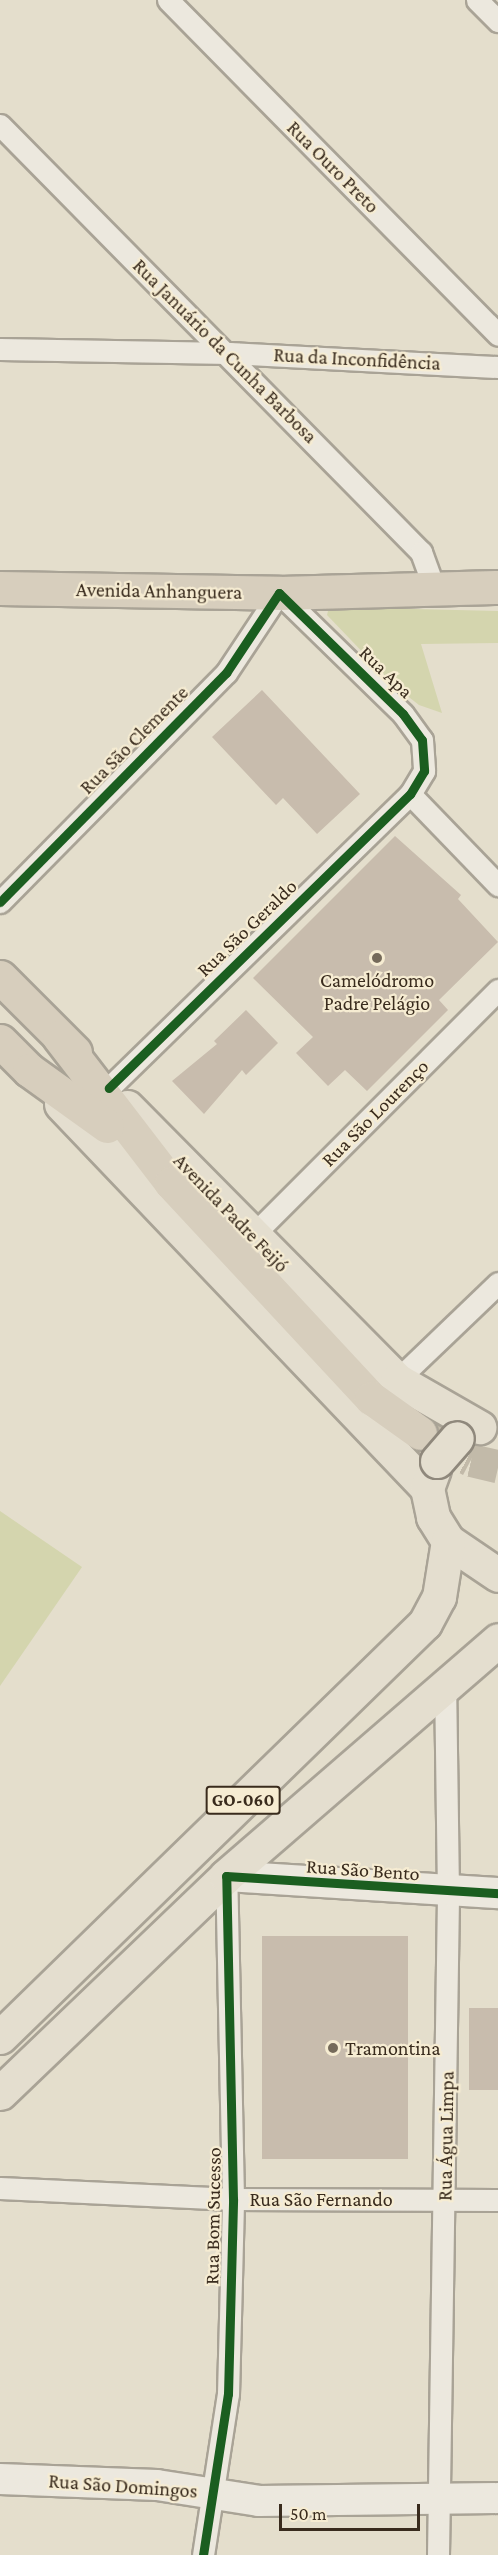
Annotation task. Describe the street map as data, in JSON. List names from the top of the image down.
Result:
{
  "streets": {
    "highway": ["Avenida Anhanguera", "Avenida Padre Feijó"],
    "main road": ["GO-060"],
    "street": [
      "Rua Ouro Preto",
      "Rua Januário da Cunha Barbosa",
      "Rua da Inconfidência",
      "Rua Apa",
      "Rua São Clemente",
      "Rua São Geraldo",
      "Rua São Lourenço",
      "Rua São Bento",
      "Rua Água Limpa",
      "Rua São Fernando",
      "Rua Bom Sucesso",
      "Rua São Domingos"
    ]
  },
  "crossings": [
    ["Rua Januário da Cunha Barbosa", "Rua da Inconfidência"],
    ["Rua Januário da Cunha Barbosa", "Avenida Anhanguera"],
    ["Avenida Anhanguera", "Rua Apa"],
    ["Avenida Anhanguera", "Rua São Clemente"],
    ["Rua Apa", "Rua São Clemente"],
    ["Rua Apa", "Rua São Geraldo"],
    ["Rua São Geraldo", "Avenida Padre Feijó"],
    ["Rua São Lourenço", "Avenida Padre Feijó"],
    ["GO-060", "Rua São Bento"],
    ["GO-060", "Rua Água Limpa"],
    ["GO-060", "Rua Bom Sucesso"],
    ["Rua São Bento", "Rua Água Limpa"],
    ["Rua São Bento", "Rua Bom Sucesso"],
    ["Rua Água Limpa", "Rua São Fernando"],
    ["Rua Água Limpa", "Rua São Domingos"],
    ["Rua São Fernando", "Rua Bom Sucesso"],
    ["Rua Bom Sucesso", "Rua São Domingos"]
  ],
  "places": ["Camelódromo Padre Pelágio", "Tramontina"],
  "scale_bar": "50 m"
}
